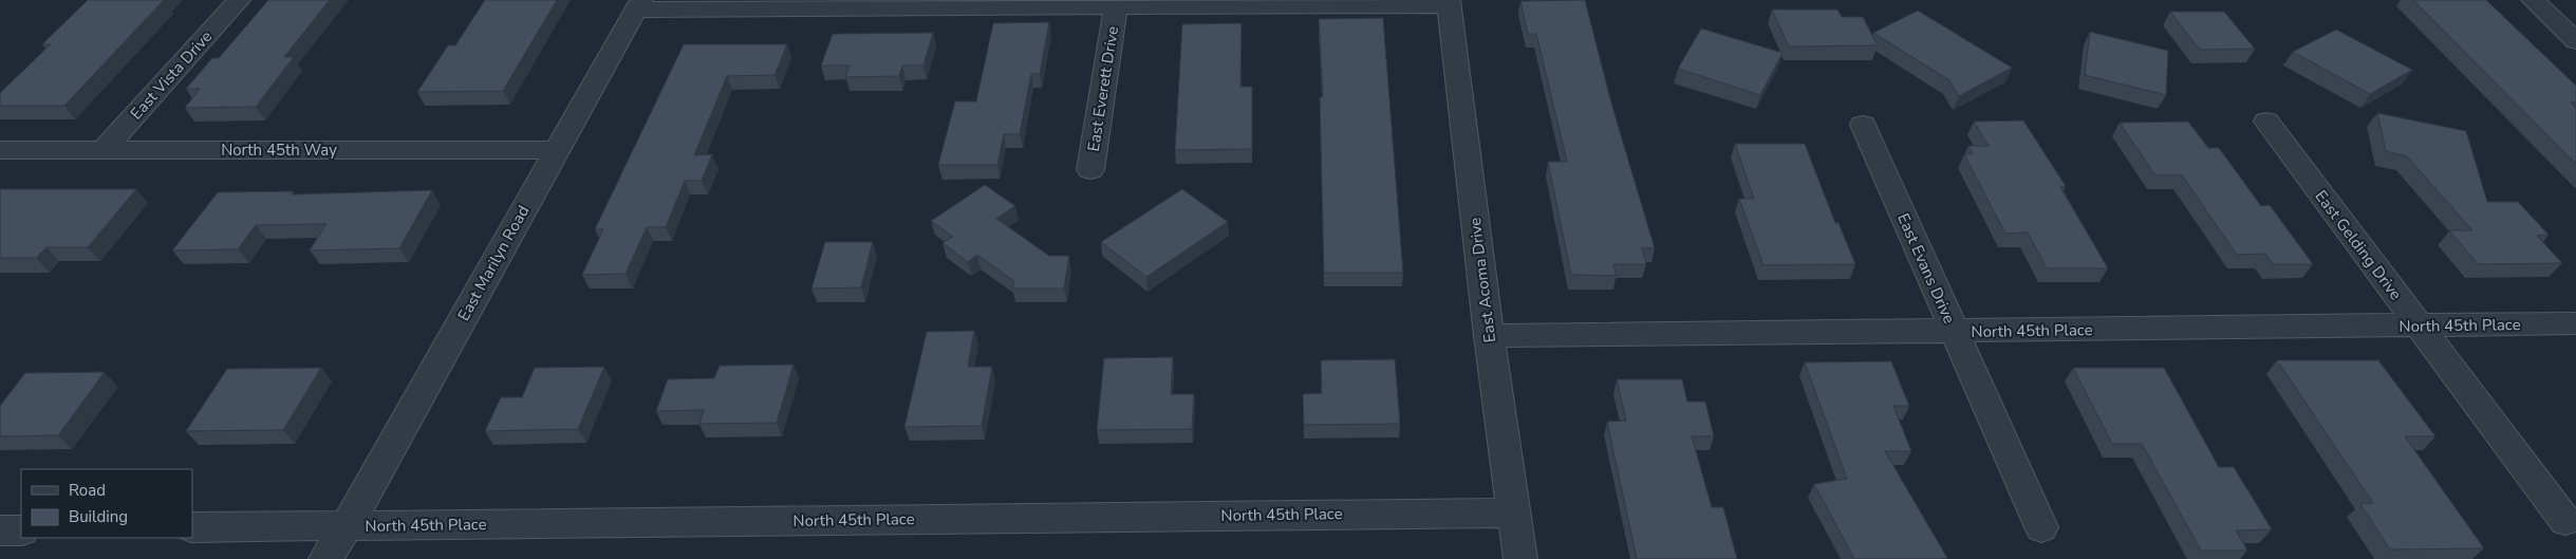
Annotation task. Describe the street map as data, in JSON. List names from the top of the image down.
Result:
{
  "streets": {
    "street": [
      "East Vista Drive",
      "East Everett Drive",
      "North 45th Way",
      "East Gelding Drive",
      "East Marilyn Road",
      "East Evans Drive",
      "East Acoma Drive",
      "North 45th Place"
    ]
  },
  "crossings": [
    ["East Vista Drive", "North 45th Way"],
    ["North 45th Way", "East Marilyn Road"],
    ["East Gelding Drive", "North 45th Place"],
    ["East Marilyn Road", "North 45th Place"],
    ["East Evans Drive", "North 45th Place"],
    ["East Acoma Drive", "North 45th Place"]
  ],
  "legend": ["Road", "Building"]
}
